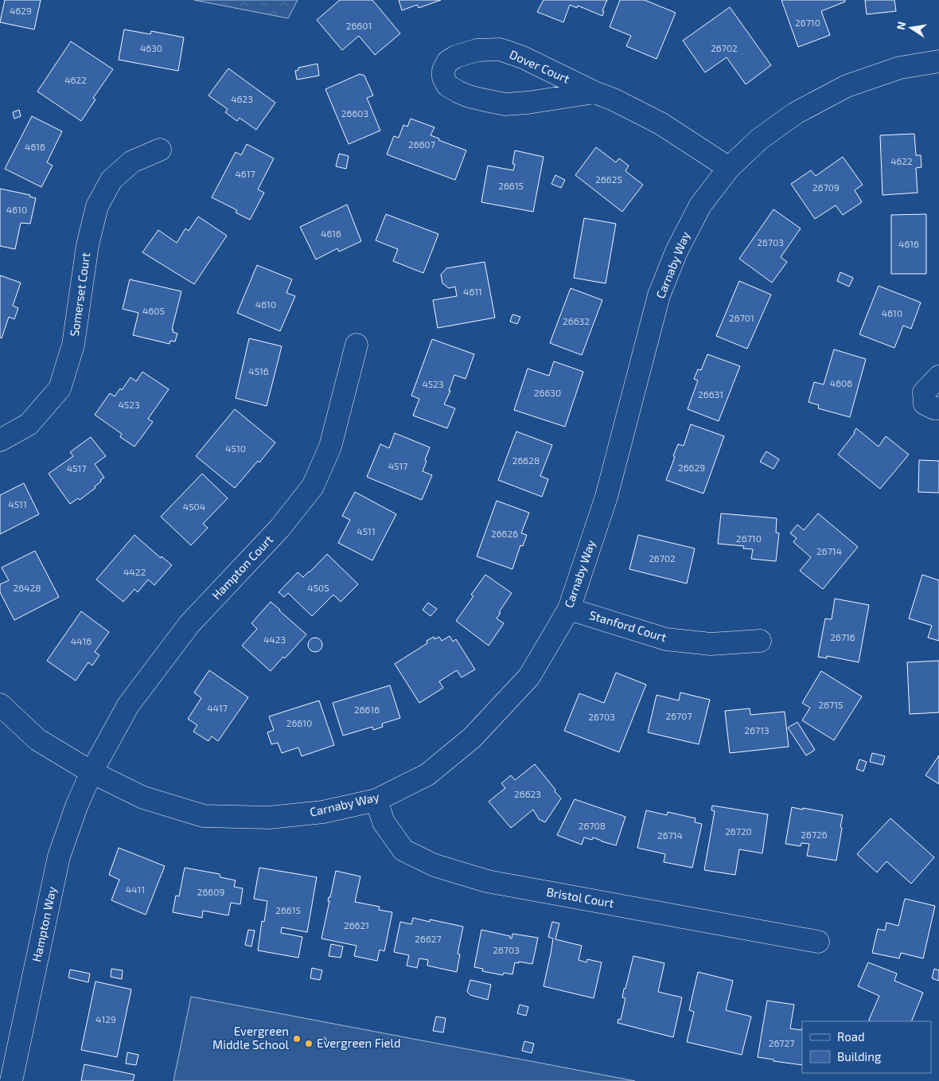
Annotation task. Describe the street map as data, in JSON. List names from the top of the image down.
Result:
{
  "streets": {
    "street": [
      "Dover Court",
      "Carnaby Way",
      "Somerset Court",
      "Hampton Court",
      "Stanford Court",
      "Bristol Court",
      "Hampton Way"
    ]
  },
  "crossings": [
    ["Dover Court", "Carnaby Way"],
    ["Carnaby Way", "Hampton Court"],
    ["Carnaby Way", "Stanford Court"],
    ["Carnaby Way", "Bristol Court"],
    ["Carnaby Way", "Hampton Way"],
    ["Hampton Court", "Hampton Way"]
  ],
  "places": ["Evergreen Middle School", "Evergreen Field"],
  "house_numbers": [
    "4629",
    "26710",
    "26601",
    "4630",
    "26702",
    "4622",
    "4623",
    "26603",
    "26607",
    "4616",
    "4622",
    "4617",
    "26625",
    "26615",
    "26709",
    "4610",
    "4616",
    "26703",
    "4616",
    "4611",
    "4610",
    "4605",
    "4610",
    "26701",
    "26632",
    "4516",
    "4606",
    "4523",
    "26630",
    "26631",
    "4523",
    "4510",
    "26628",
    "4517",
    "26629",
    "4517",
    "4511",
    "4504",
    "4511",
    "26626",
    "26710",
    "26714",
    "26702",
    "4422",
    "26428",
    "4505",
    "26716",
    "4423",
    "4416",
    "26715",
    "4417",
    "26616",
    "26707",
    "26703",
    "26610",
    "26713",
    "26623",
    "26708",
    "26720",
    "26726",
    "26714",
    "4411",
    "26609",
    "26615",
    "26621",
    "26627",
    "26703",
    "4129",
    "26727"
  ],
  "legend": ["Road", "Building"],
  "north": "left"
}
